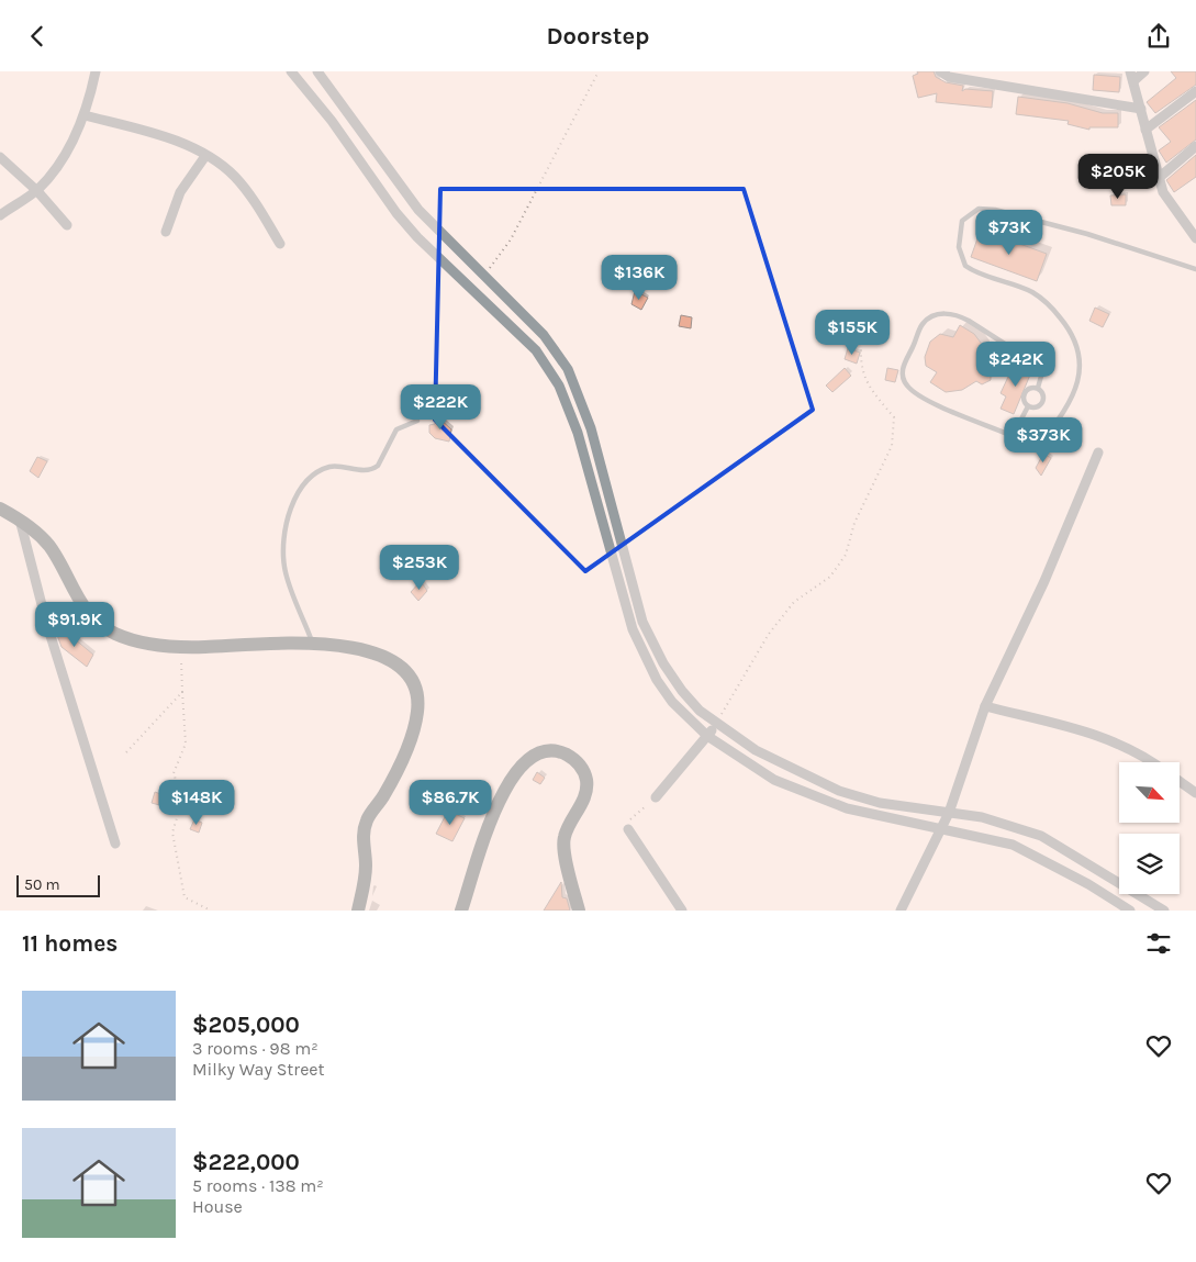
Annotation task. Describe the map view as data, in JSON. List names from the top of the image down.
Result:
{
  "scale_bar": "50 m",
  "north": "bottom right",
  "page": {
    "header": "Doorstep",
    "price": [
      "$205K",
      "$73K",
      "$136K",
      "$155K",
      "$242K",
      "$222K",
      "$373K",
      "$253K",
      "$91.9K",
      "$148K",
      "$86.7K"
    ],
    "scale": "50 m",
    "heading": "11 homes",
    "list": [
      {
        "name": "$205,000",
        "note": "3 rooms · 98 m² · Milky Way Street"
      },
      {
        "name": "$222,000",
        "note": "5 rooms · 138 m² · House"
      }
    ]
  }
}
